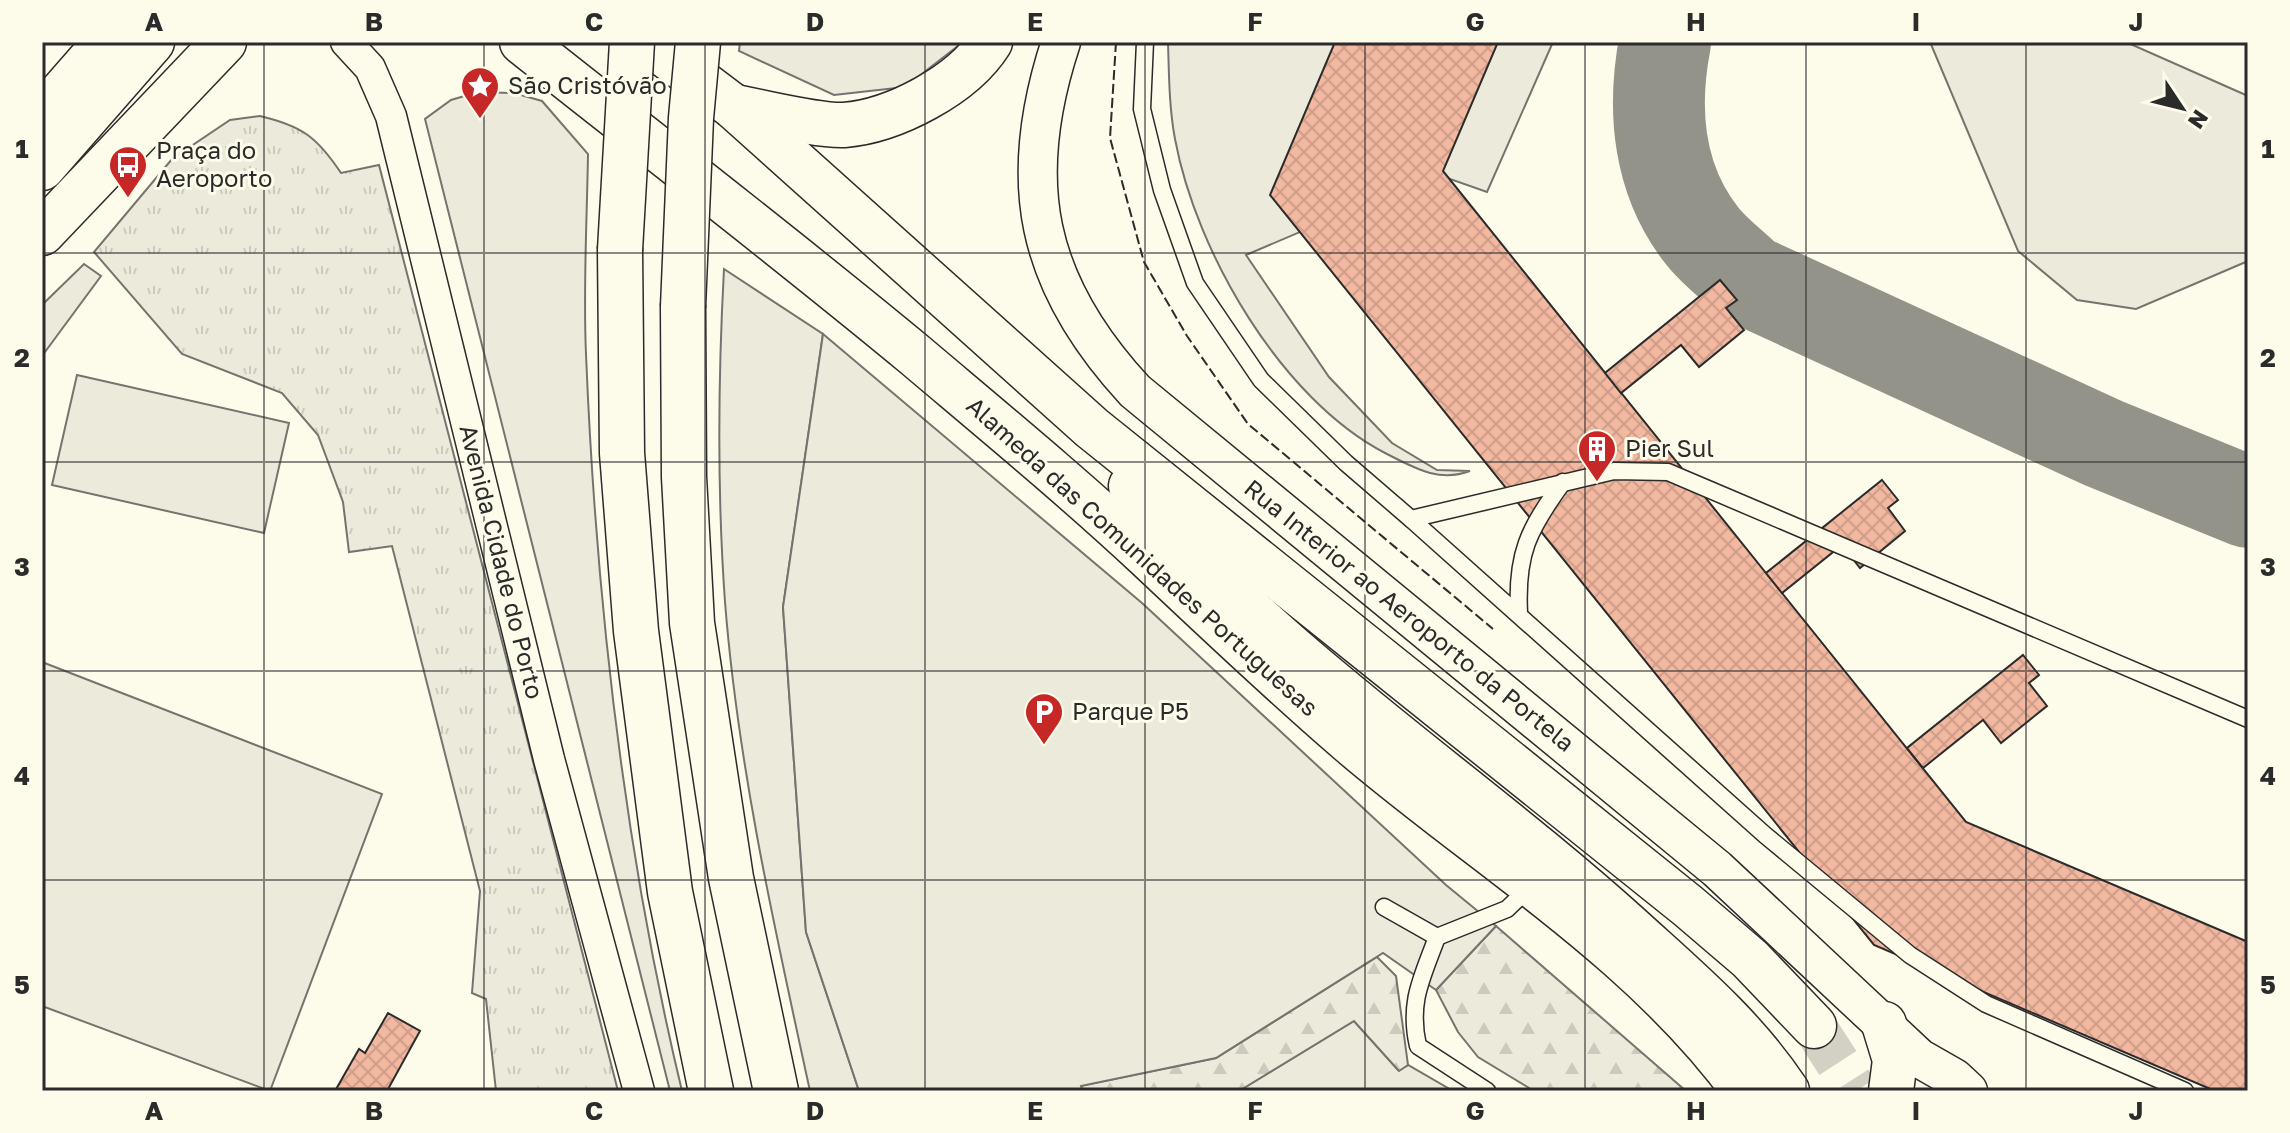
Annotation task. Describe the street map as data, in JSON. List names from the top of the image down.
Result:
{
  "streets": {
    "main road": ["Alameda das Comunidades Portuguesas"],
    "street": ["Avenida Cidade do Porto", "Rua Interior ao Aeroporto da Portela"]
  },
  "places": {
    "place": ["São Cristóvão"],
    "bus stop": ["Praça do Aeroporto"],
    "building": ["Pier Sul"],
    "parking": ["Parque P5"]
  },
  "north": "bottom right",
  "grid": {
    "columns": [
      "A",
      "B",
      "C",
      "D",
      "E",
      "F",
      "G",
      "H",
      "I",
      "J"
    ],
    "rows": [
      "1",
      "2",
      "3",
      "4",
      "5"
    ]
  }
}
